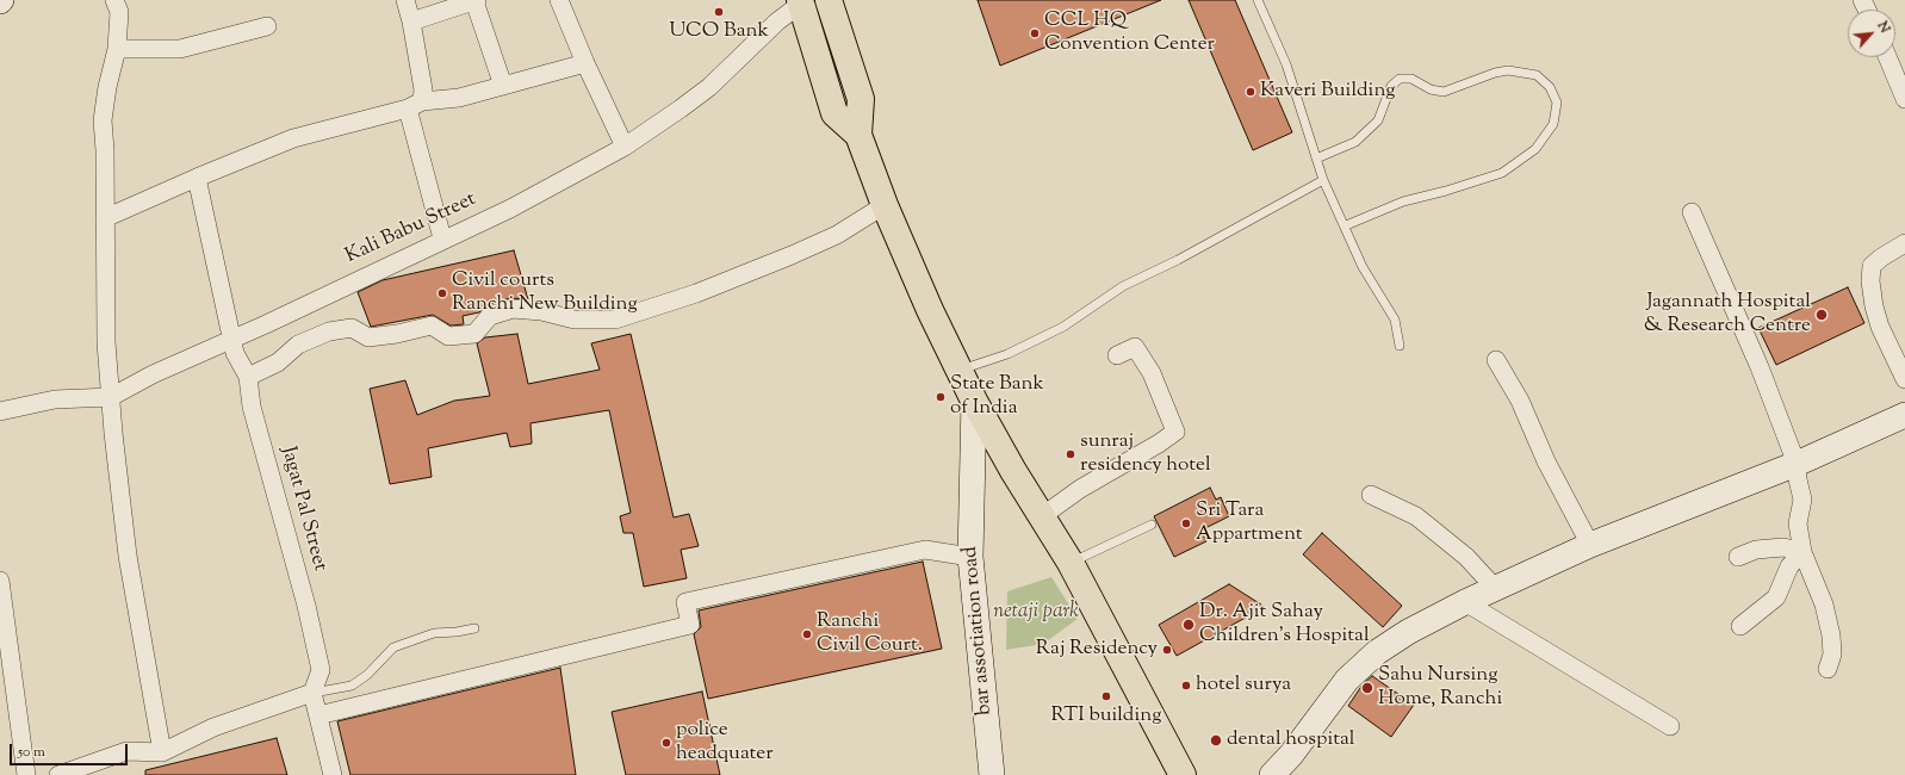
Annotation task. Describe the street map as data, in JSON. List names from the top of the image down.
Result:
{
  "streets": {
    "main road": ["bar assotiation road"],
    "street": ["Kali Babu Street", "Jagat Pal Street"]
  },
  "crossings": [
    ["Kali Babu Street", "Jagat Pal Street"]
  ],
  "parks": ["netaji park"],
  "places": [
    "UCO Bank",
    "CCL HQ Convention Center",
    "Kaveri Building",
    "Civil courts Ranchi New Building",
    "Jagannath Hospital & Research Centre",
    "State Bank of India",
    "sunraj residency hotel",
    "Sri Tara Appartment",
    "Dr. Ajit Sahay Children's Hospital",
    "Ranchi Civil Court.",
    "Raj Residency",
    "hotel surya",
    "Sahu Nursing Home, Ranchi",
    "RTI building",
    "dental hospital",
    "police headquater"
  ],
  "scale_bar": "50 m",
  "north": "top right"
}
